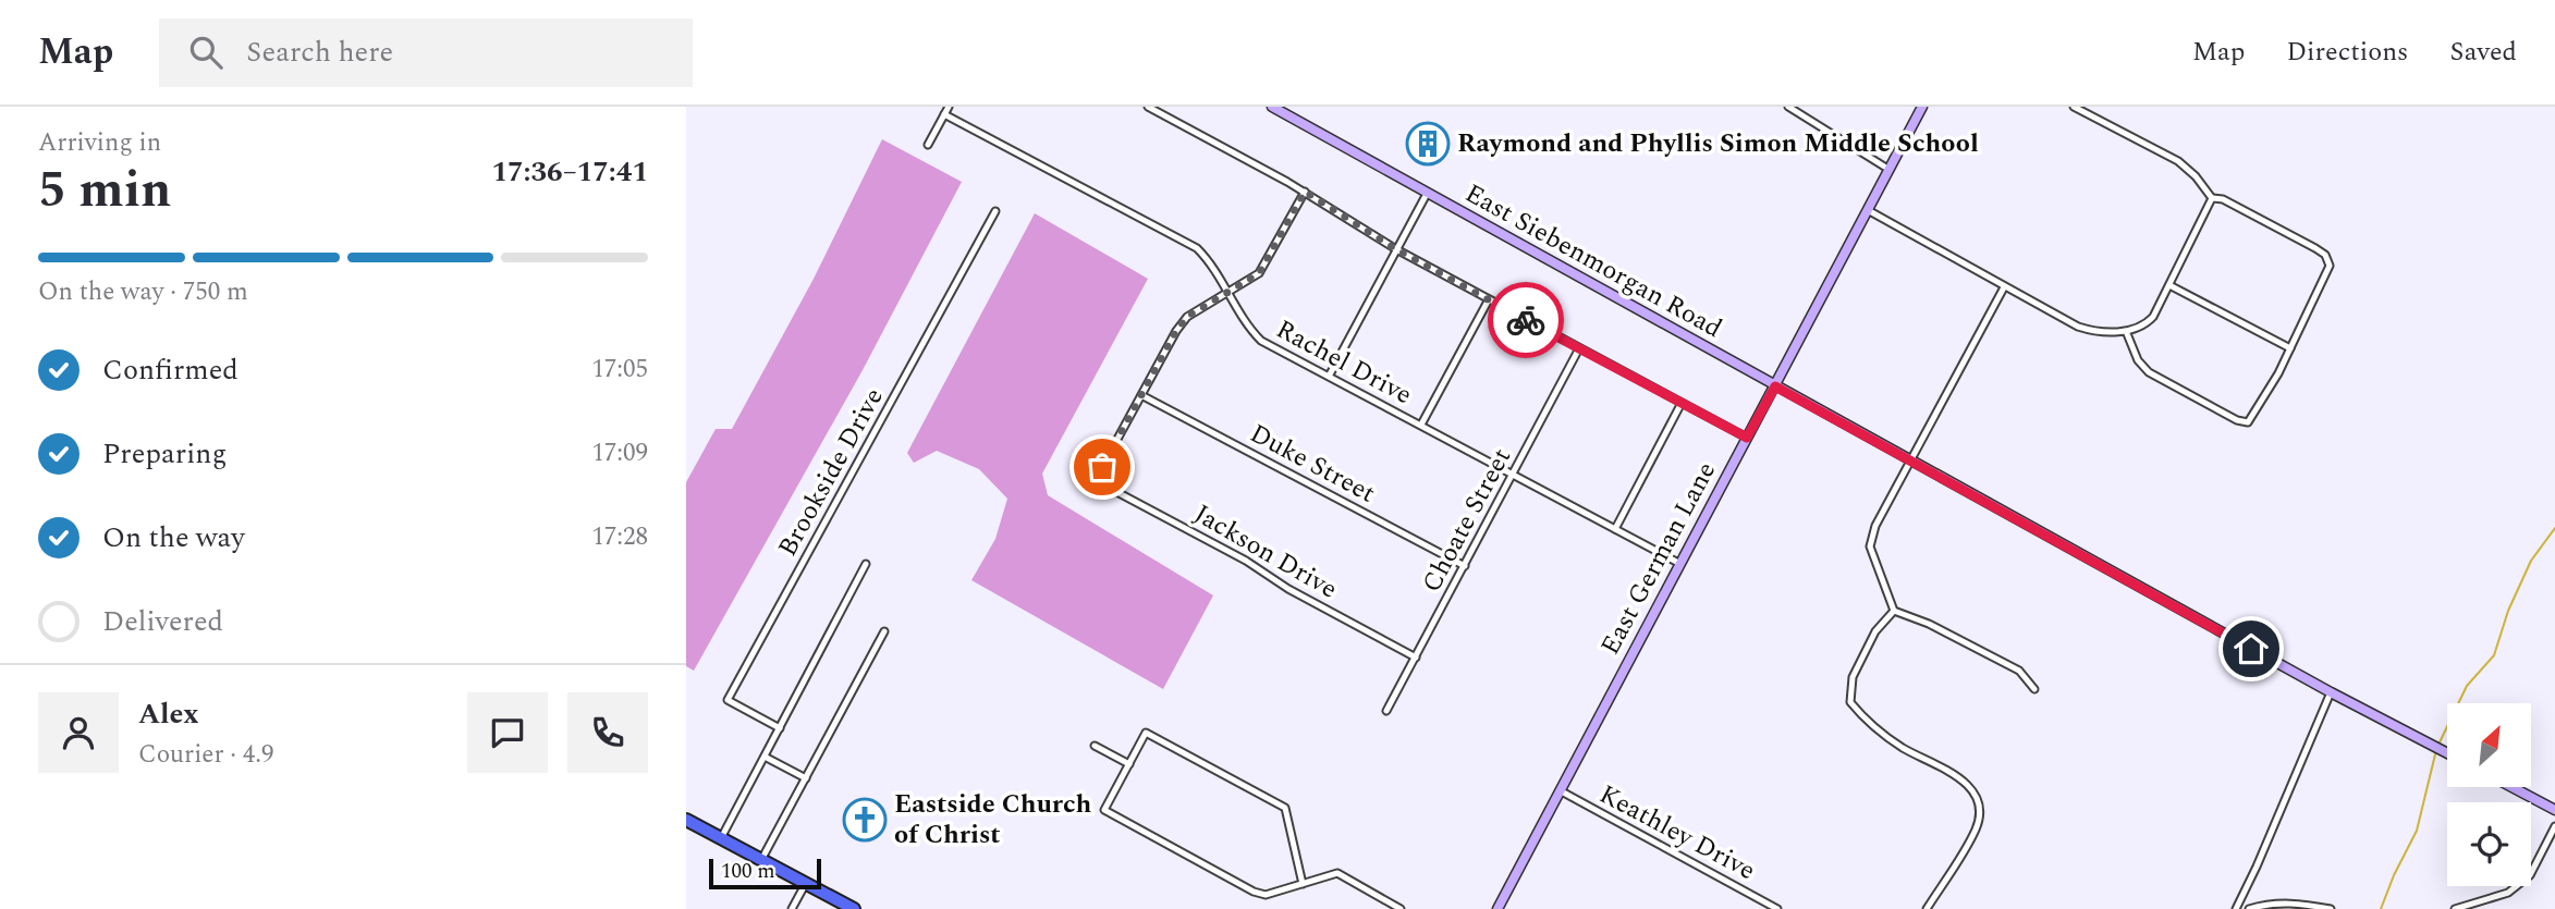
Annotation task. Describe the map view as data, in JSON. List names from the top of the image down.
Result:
{
  "streets": {
    "street": [
      "East Siebenmorgan Road",
      "Rachel Drive",
      "Duke Street",
      "Brookside Drive",
      "Choate Street",
      "Jackson Drive",
      "East German Lane",
      "Keathley Drive"
    ]
  },
  "crossings": [
    ["East Siebenmorgan Road", "East German Lane"],
    ["Rachel Drive", "Choate Street"],
    ["Rachel Drive", "East German Lane"],
    ["Duke Street", "Choate Street"],
    ["Duke Street", "Jackson Drive"],
    ["Choate Street", "Jackson Drive"],
    ["East German Lane", "Keathley Drive"]
  ],
  "places": {
    "building": ["Raymond and Phyllis Simon Middle School"],
    "church": ["Eastside Church of Christ"]
  },
  "scale_bar": "100 m",
  "north": "top right",
  "page": {
    "header": "Map",
    "search": "Search here",
    "nav": ["Map", "Directions", "Saved"],
    "heading": ["5 min", "Arriving in", "17:36–17:41"],
    "panel": ["Alex", "Courier · 4.9"],
    "bar": "On the way · 750 m",
    "list": [
      ["Confirmed", "17:05"],
      ["Preparing", "17:09"],
      ["On the way", "17:28"],
      "Delivered"
    ],
    "scale": "100 m"
  }
}
